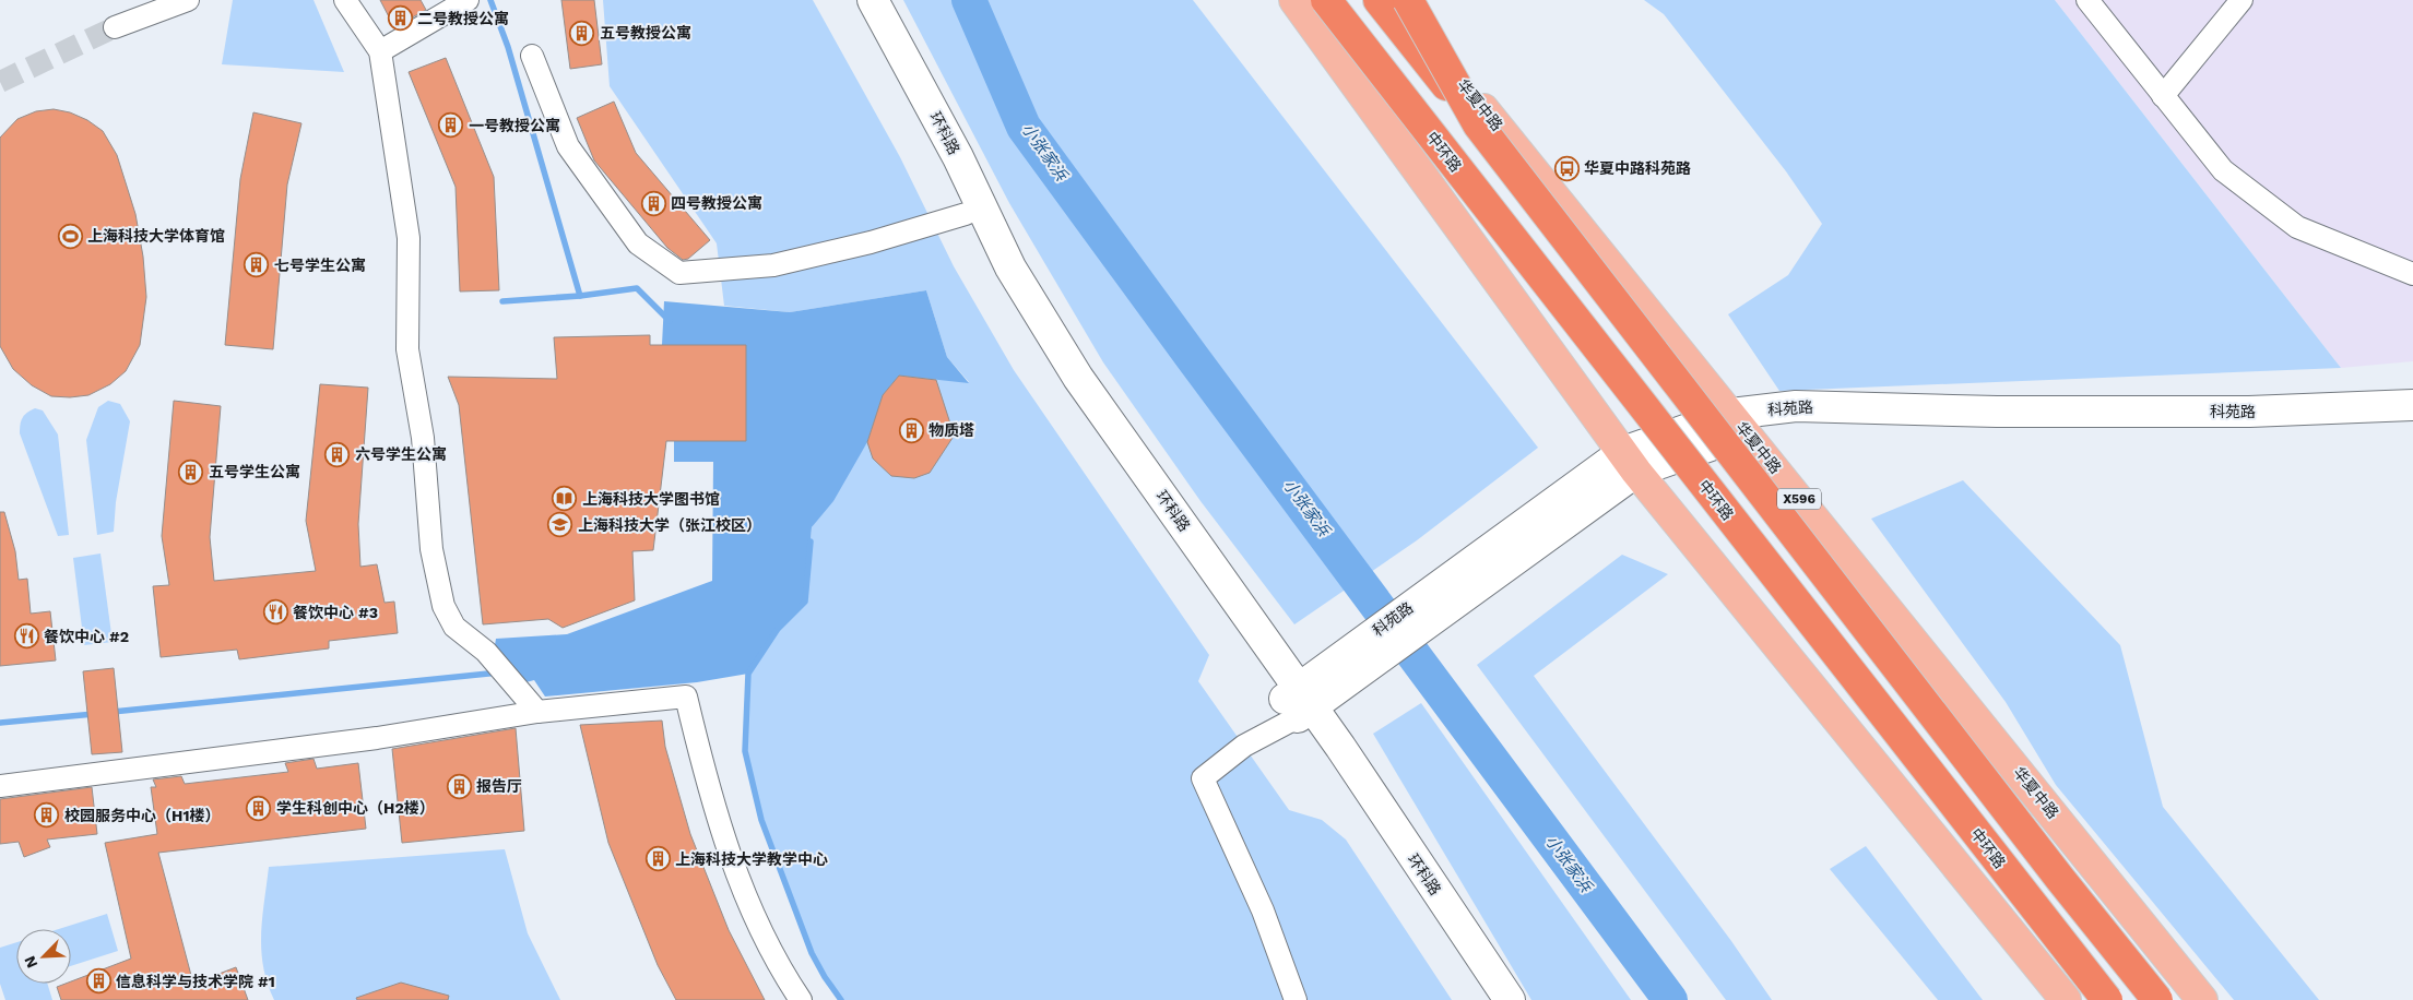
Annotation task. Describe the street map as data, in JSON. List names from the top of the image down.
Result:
{
  "streets": {
    "highway": ["中环路"],
    "main road": ["华夏中路", "X596"],
    "street": ["环科路", "科苑路"]
  },
  "crossings": [
    ["华夏中路", "科苑路"],
    ["环科路", "科苑路"]
  ],
  "water": ["小张家浜"],
  "places": {
    "building": [
      "二号教授公寓",
      "五号教授公寓",
      "一号教授公寓",
      "四号教授公寓",
      "七号学生公寓",
      "物质塔",
      "六号学生公寓",
      "五号学生公寓",
      "报告厅",
      "学生科创中心（H2楼）",
      "校园服务中心（H1楼）",
      "上海科技大学教学中心",
      "信息科学与技术学院 #1"
    ],
    "bus stop": ["华夏中路科苑路"],
    "sports": ["上海科技大学体育馆"],
    "library": ["上海科技大学图书馆"],
    "school or university": ["上海科技大学（张江校区）"],
    "restaurant": ["餐饮中心 #3", "餐饮中心 #2"]
  },
  "north": "bottom left"
}
